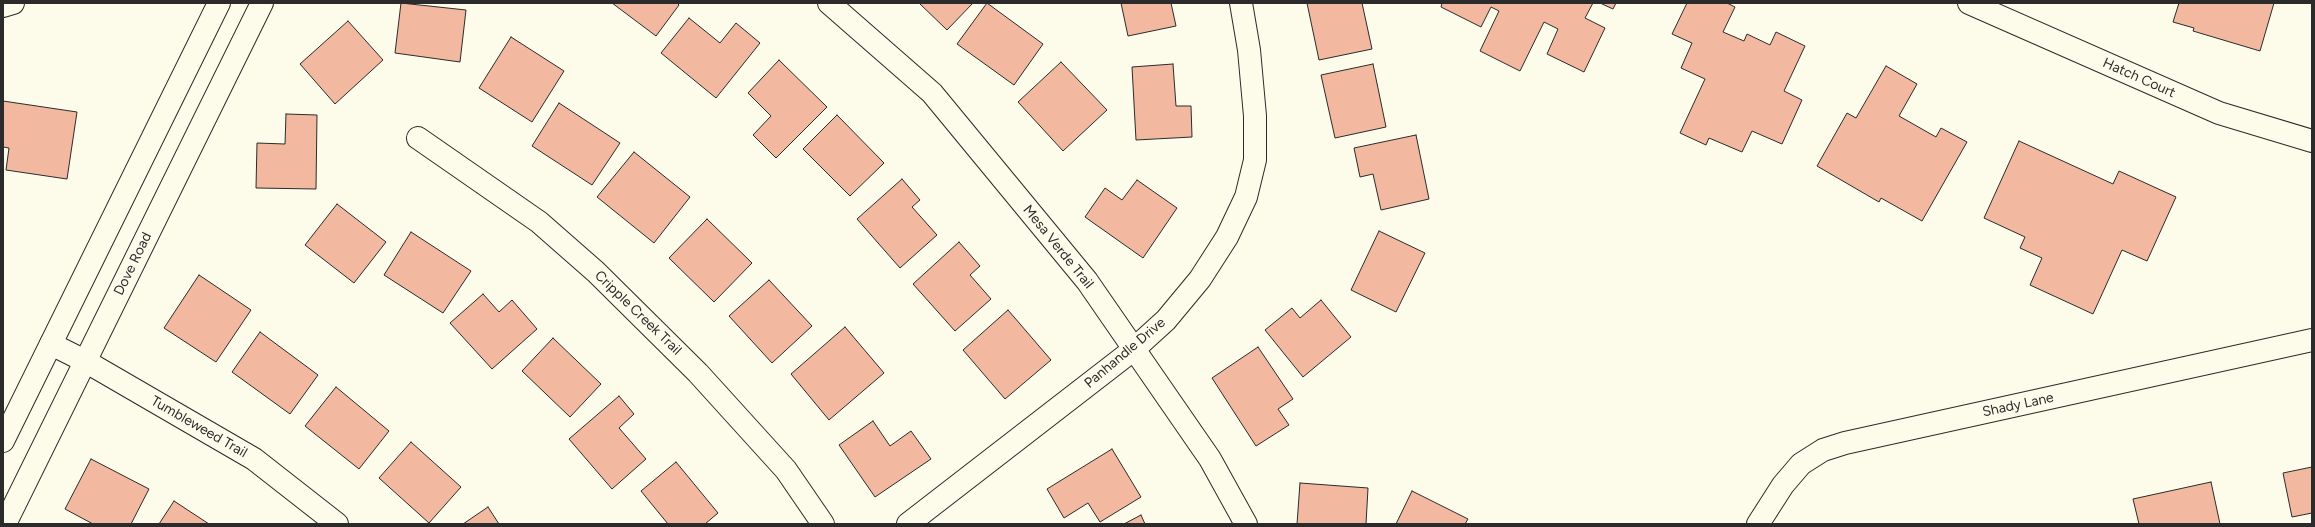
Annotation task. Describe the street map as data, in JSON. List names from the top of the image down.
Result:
{
  "streets": {
    "street": [
      "Hatch Court",
      "Mesa Verde Trail",
      "Dove Road",
      "Cripple Creek Trail",
      "Panhandle Drive",
      "Shady Lane",
      "Tumbleweed Trail"
    ]
  },
  "crossings": [
    ["Mesa Verde Trail", "Panhandle Drive"],
    ["Dove Road", "Tumbleweed Trail"]
  ]
}
